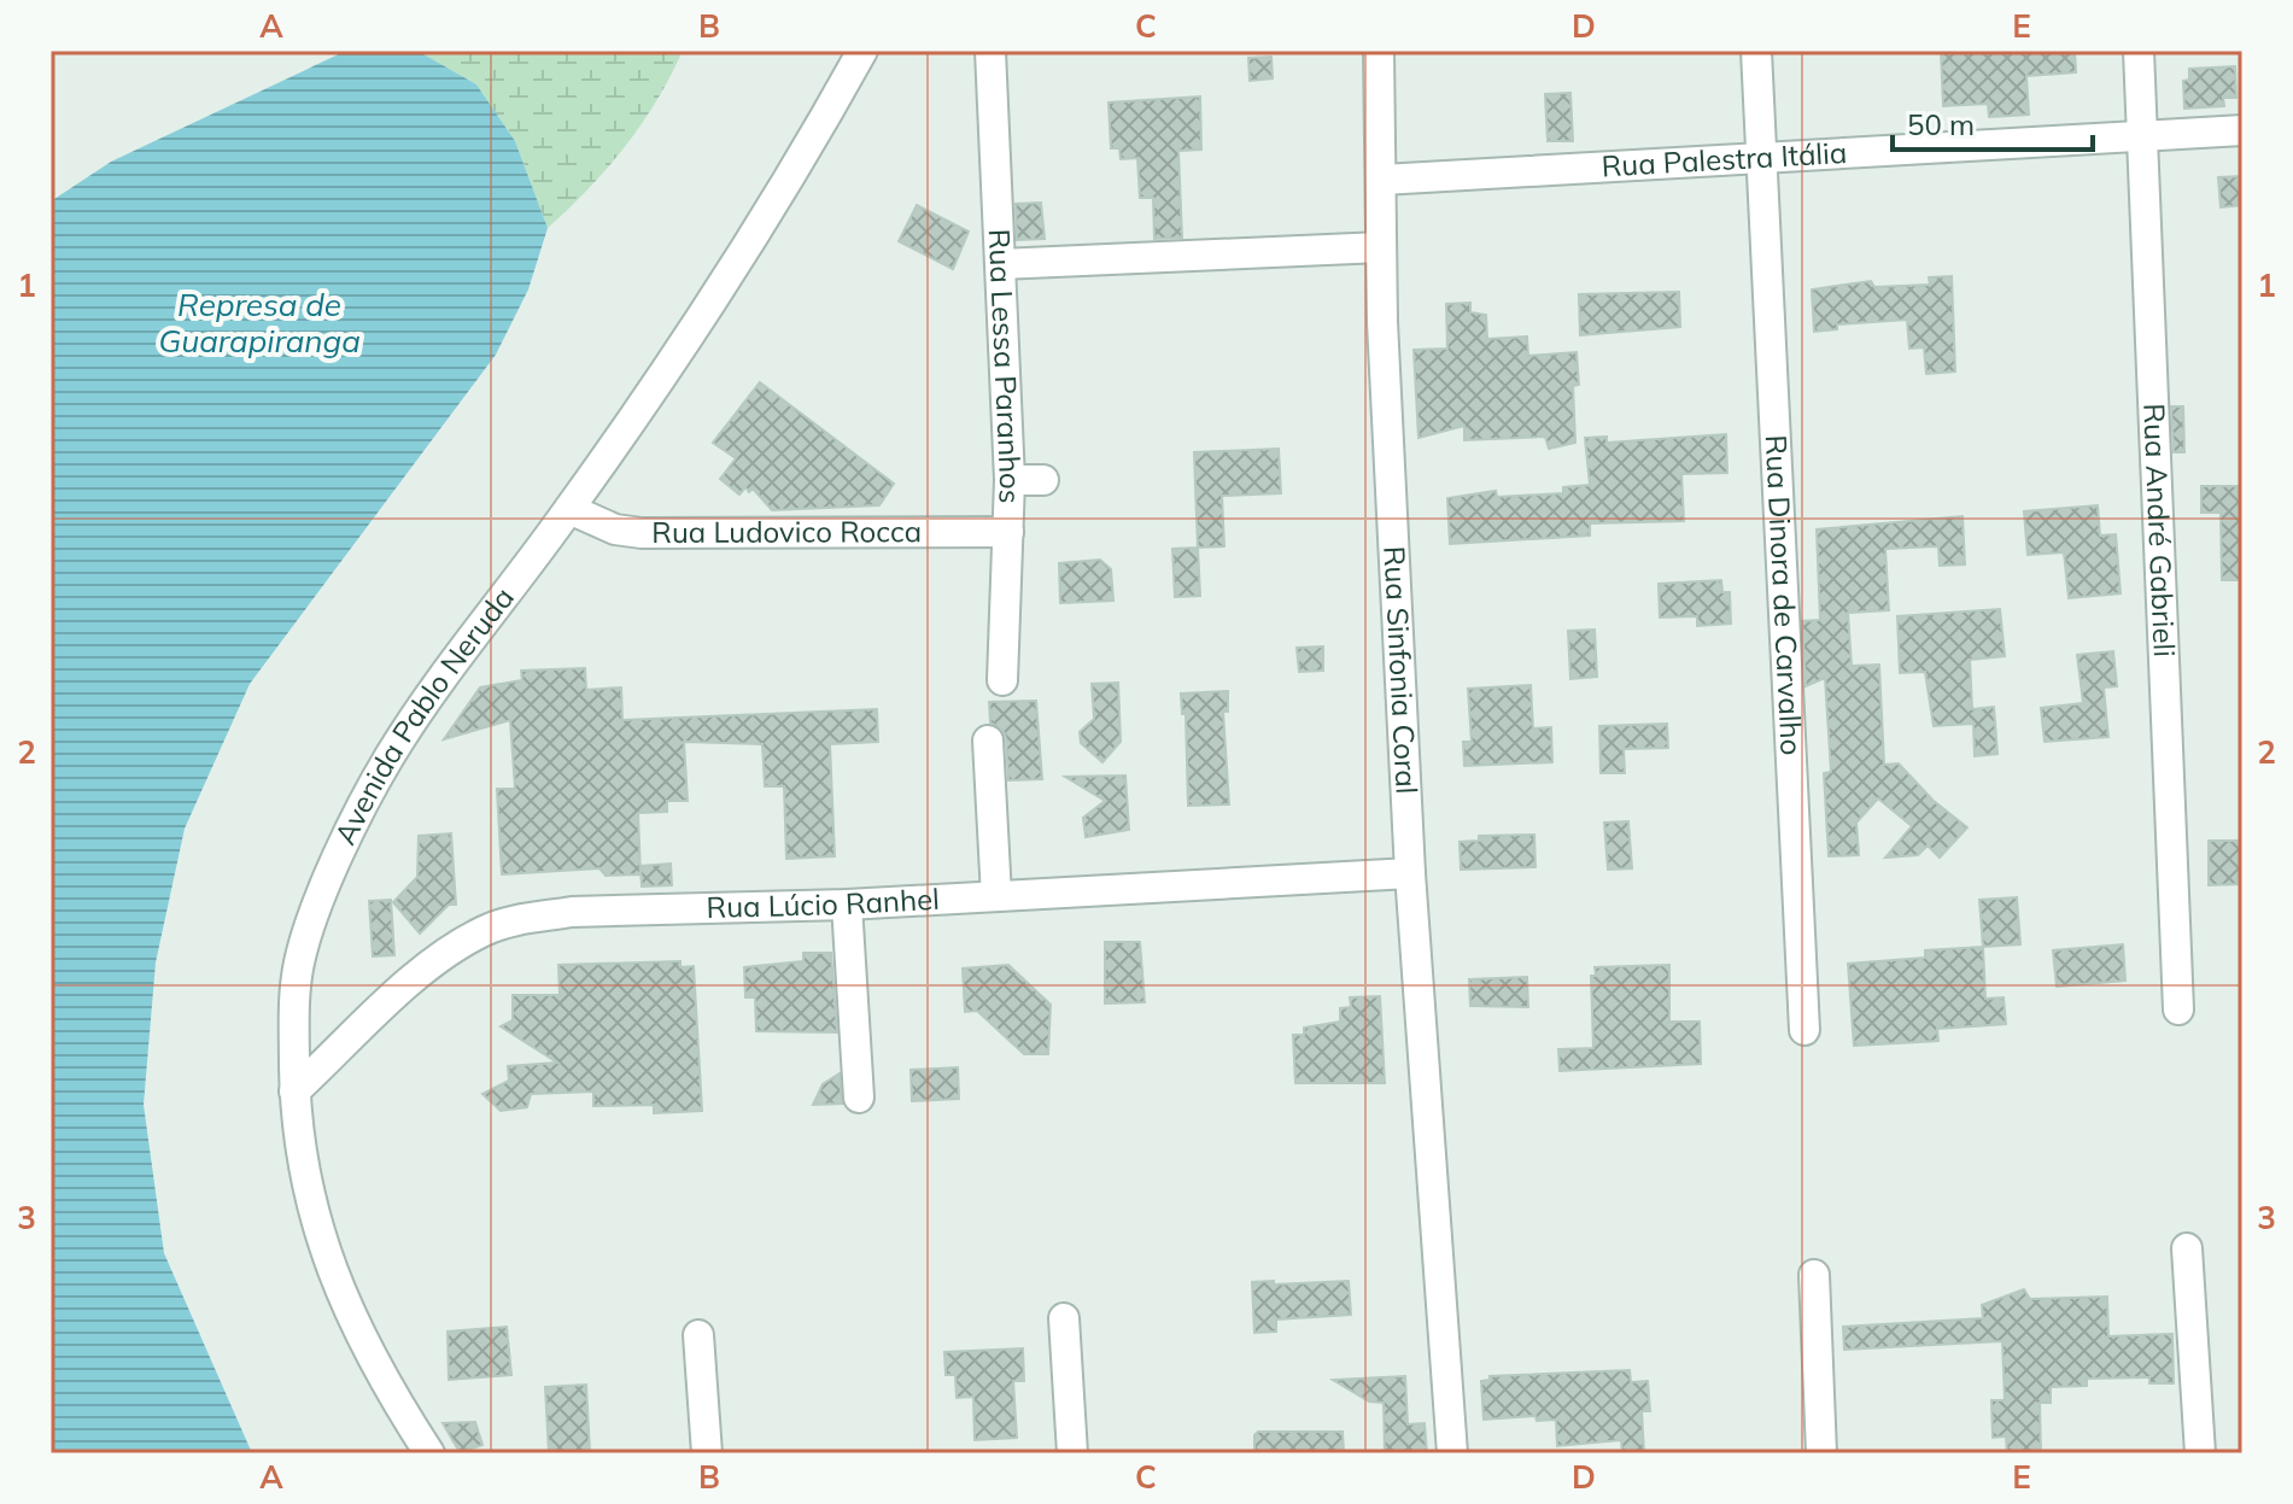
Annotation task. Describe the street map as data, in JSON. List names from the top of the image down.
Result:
{
  "streets": {
    "street": [
      "Rua Palestra Itália",
      "Rua Lessa Paranhos",
      "Rua André Gabrieli",
      "Rua Ludovico Rocca",
      "Rua Dinora de Carvalho",
      "Rua Sinfonia Coral",
      "Avenida Pablo Neruda",
      "Rua Lúcio Ranhel"
    ]
  },
  "crossings": [
    ["Rua Palestra Itália", "Rua André Gabrieli"],
    ["Rua Palestra Itália", "Rua Dinora de Carvalho"],
    ["Rua Palestra Itália", "Rua Sinfonia Coral"],
    ["Rua Lessa Paranhos", "Rua Ludovico Rocca"],
    ["Rua Ludovico Rocca", "Avenida Pablo Neruda"],
    ["Rua Sinfonia Coral", "Rua Lúcio Ranhel"],
    ["Avenida Pablo Neruda", "Rua Lúcio Ranhel"]
  ],
  "water": ["Represa de Guarapiranga"],
  "scale_bar": "50 m",
  "grid": {
    "columns": [
      "A",
      "B",
      "C",
      "D",
      "E"
    ],
    "rows": ["1", "2", "3"]
  }
}
